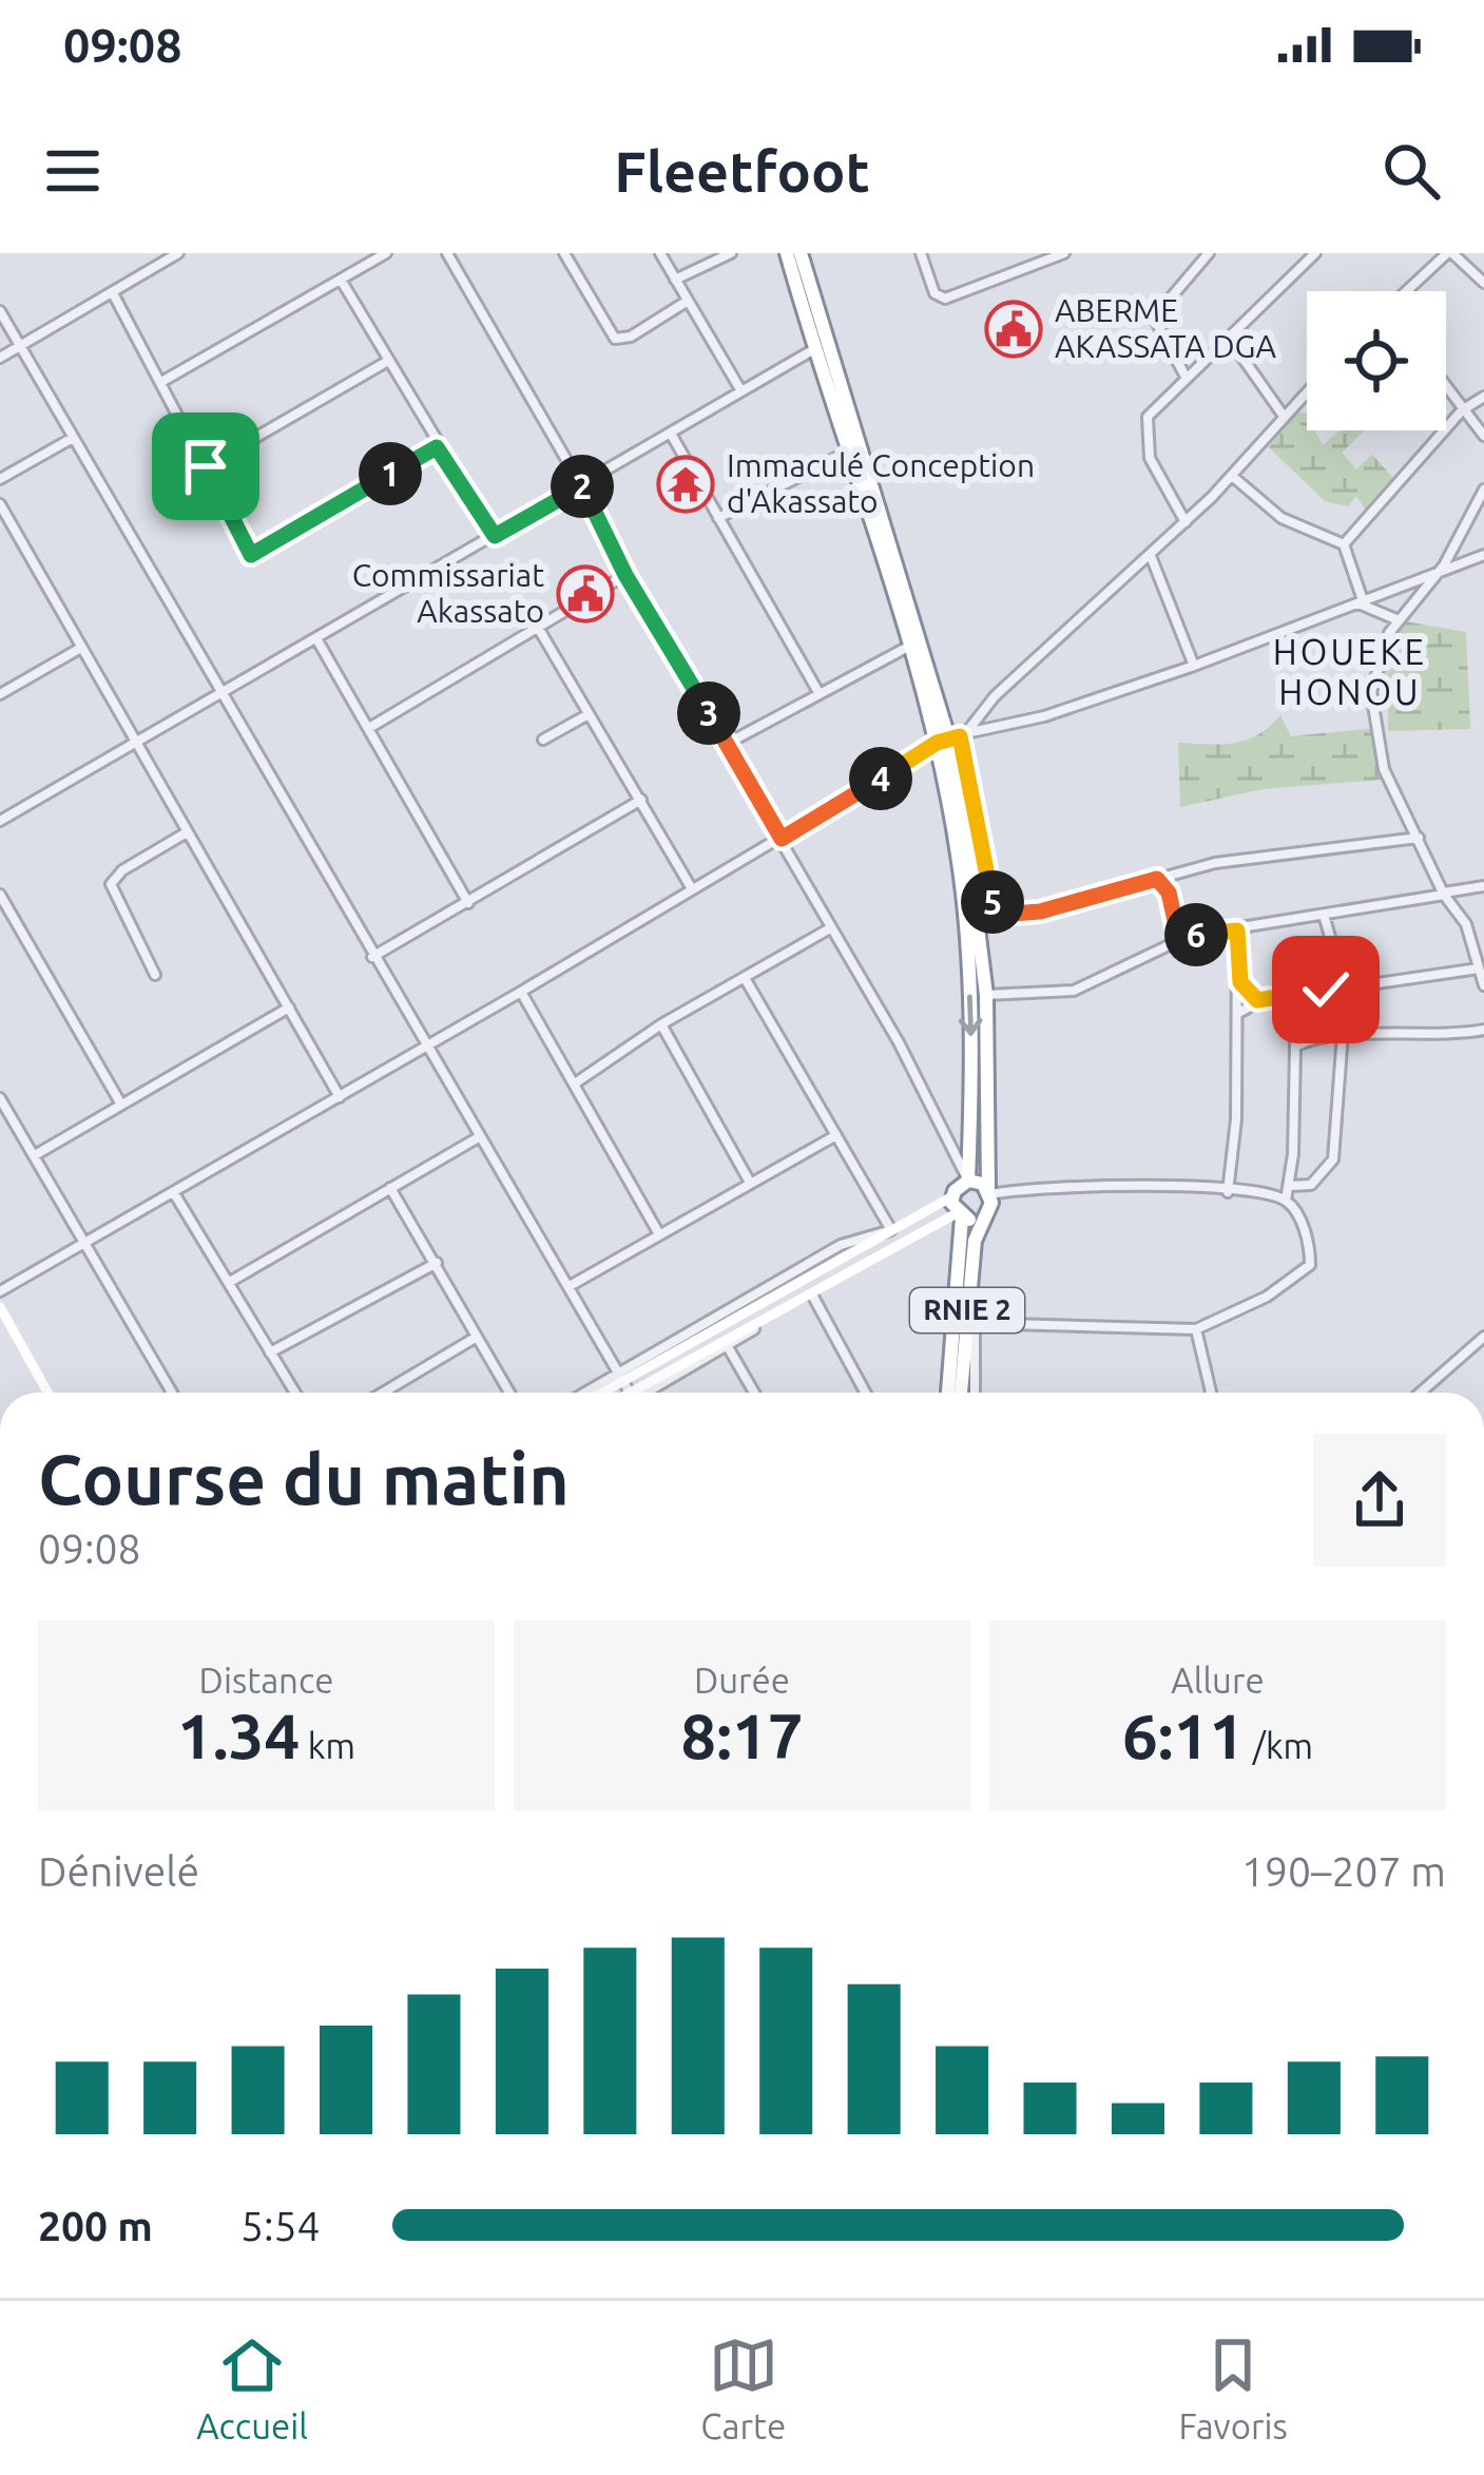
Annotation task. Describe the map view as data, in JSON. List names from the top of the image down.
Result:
{
  "streets": {
    "highway": ["RNIE 2"]
  },
  "districts": ["HOUEKE HONOU"],
  "places": {
    "public building": ["ABERME AKASSATA DGA", "Commissariat Akassato"],
    "temple": ["Immaculé Conception d'Akassato"]
  },
  "page": {
    "status": "09:08",
    "header": "Fleetfoot",
    "pins": [
      "1",
      "2",
      "3",
      "4",
      "5",
      "6"
    ],
    "heading": ["Course du matin", "09:08"],
    "stats": [
      ["Distance", "1.34 km"],
      ["Durée", "8:17"],
      ["Allure", "6:11 /km"]
    ],
    "chart": ["Dénivelé", "190–207 m"],
    "list": [
      {
        "name": "200 m",
        "note": "5:54"
      }
    ],
    "tabs": ["Accueil", "Carte", "Favoris"]
  }
}
